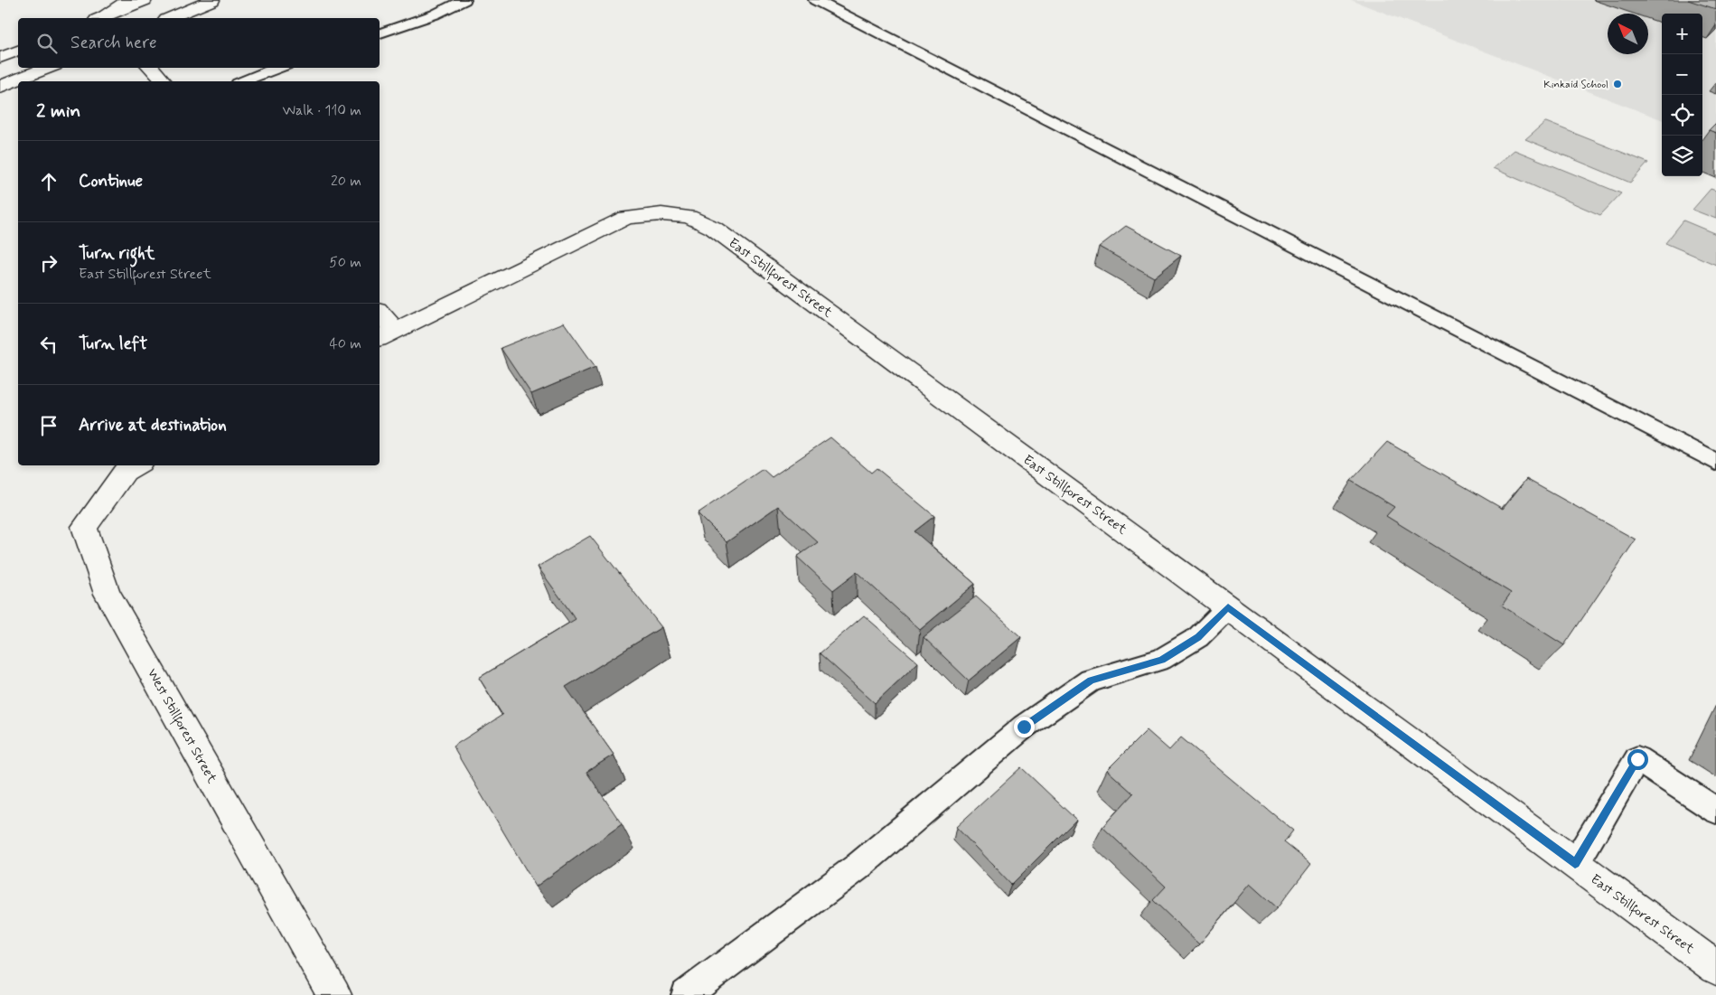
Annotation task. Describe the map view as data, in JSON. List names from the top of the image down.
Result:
{
  "streets": {
    "street": ["East Stillforest Street", "West Stillforest Street"]
  },
  "places": ["Kinkaid School"],
  "north": "top left",
  "page": {
    "map_buttons": ["+", "−"],
    "search": "Search here",
    "heading": ["2 min", "Walk · 110 m"],
    "list": [
      ["Continue", "20 m"],
      ["Turn right", "East Stillforest Street", "50 m"],
      ["Turn left", "40 m"],
      "Arrive at destination"
    ]
  }
}
